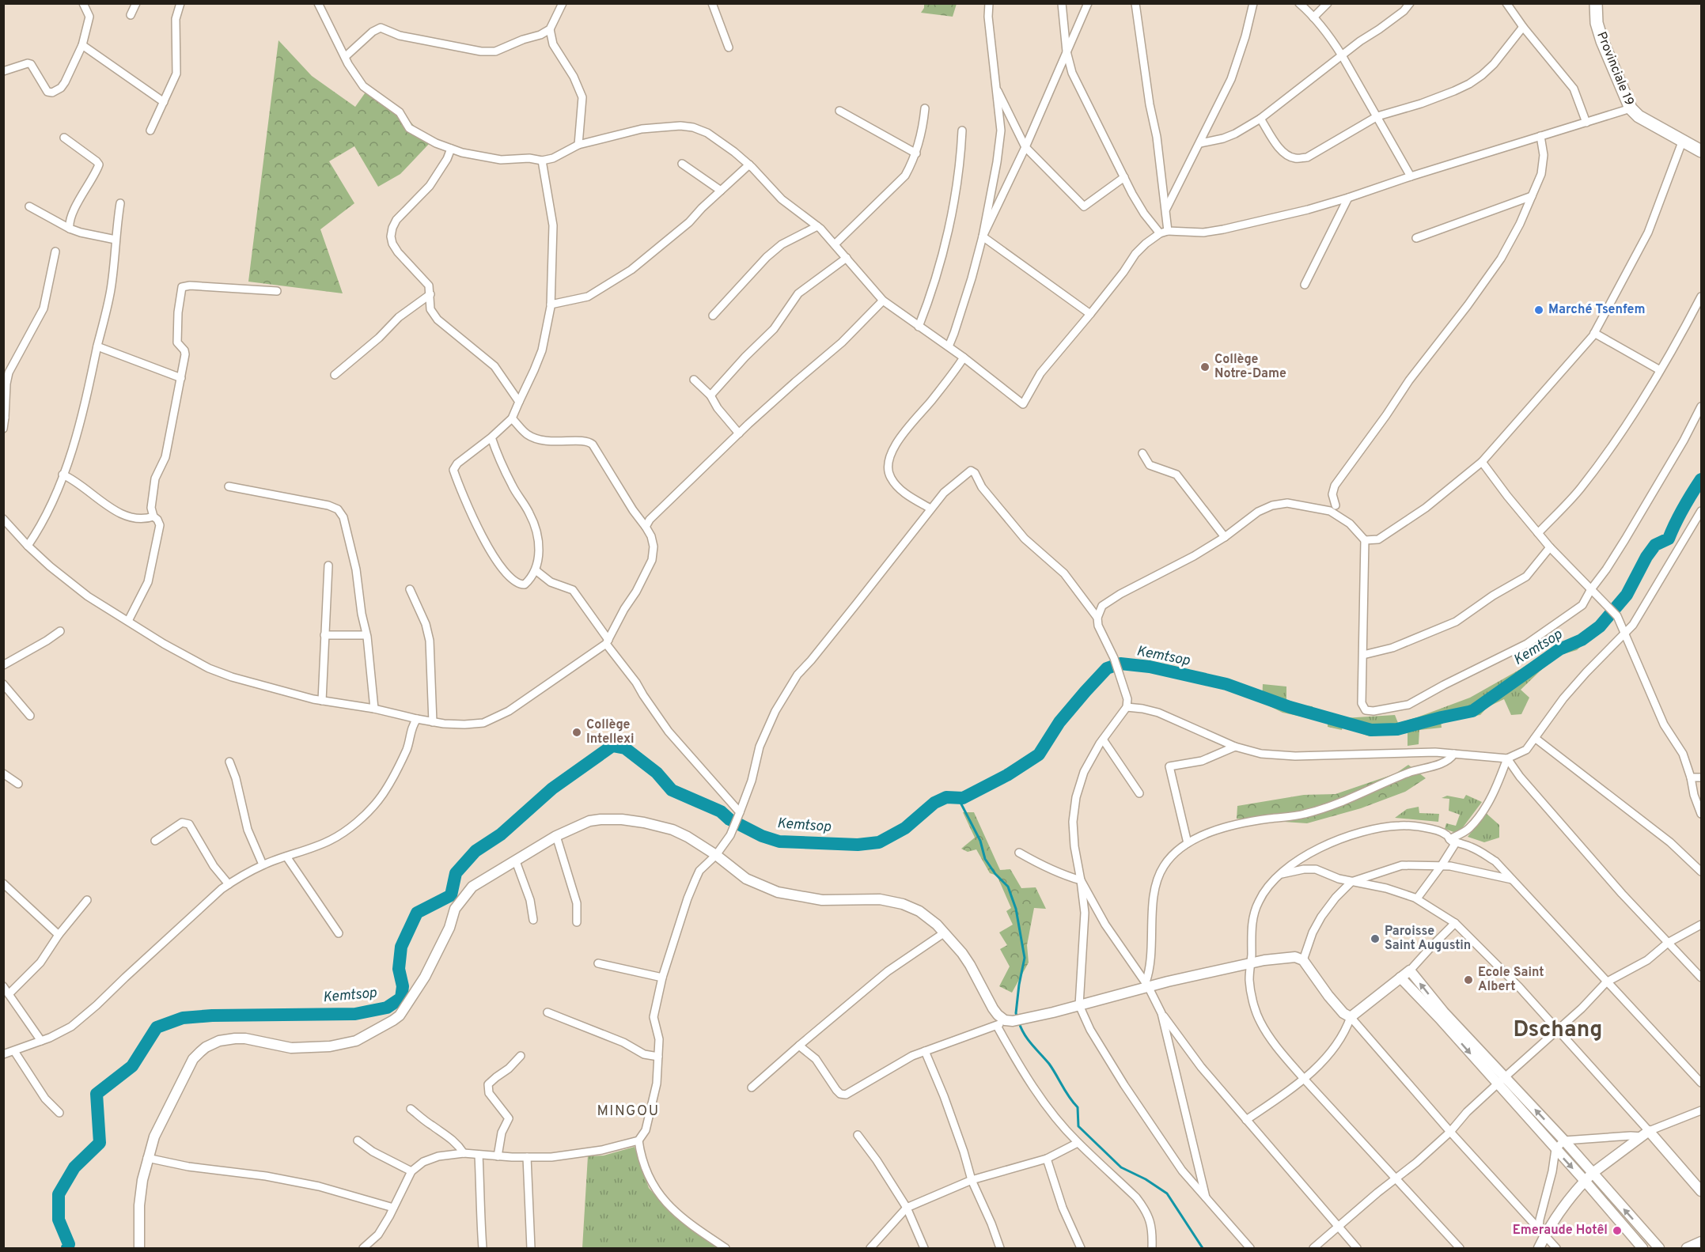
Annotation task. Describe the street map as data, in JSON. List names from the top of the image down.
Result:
{
  "streets": {
    "main road": ["Provinciale 19"]
  },
  "districts": ["Dschang", "MINGOU"],
  "water": ["Kemtsop"],
  "places": [
    "Marché Tsenfem",
    "Collège Notre-Dame",
    "Collège Intellexi",
    "Paroisse Saint Augustin",
    "Ecole Saint Albert",
    "Emeraude Hotêl"
  ]
}
